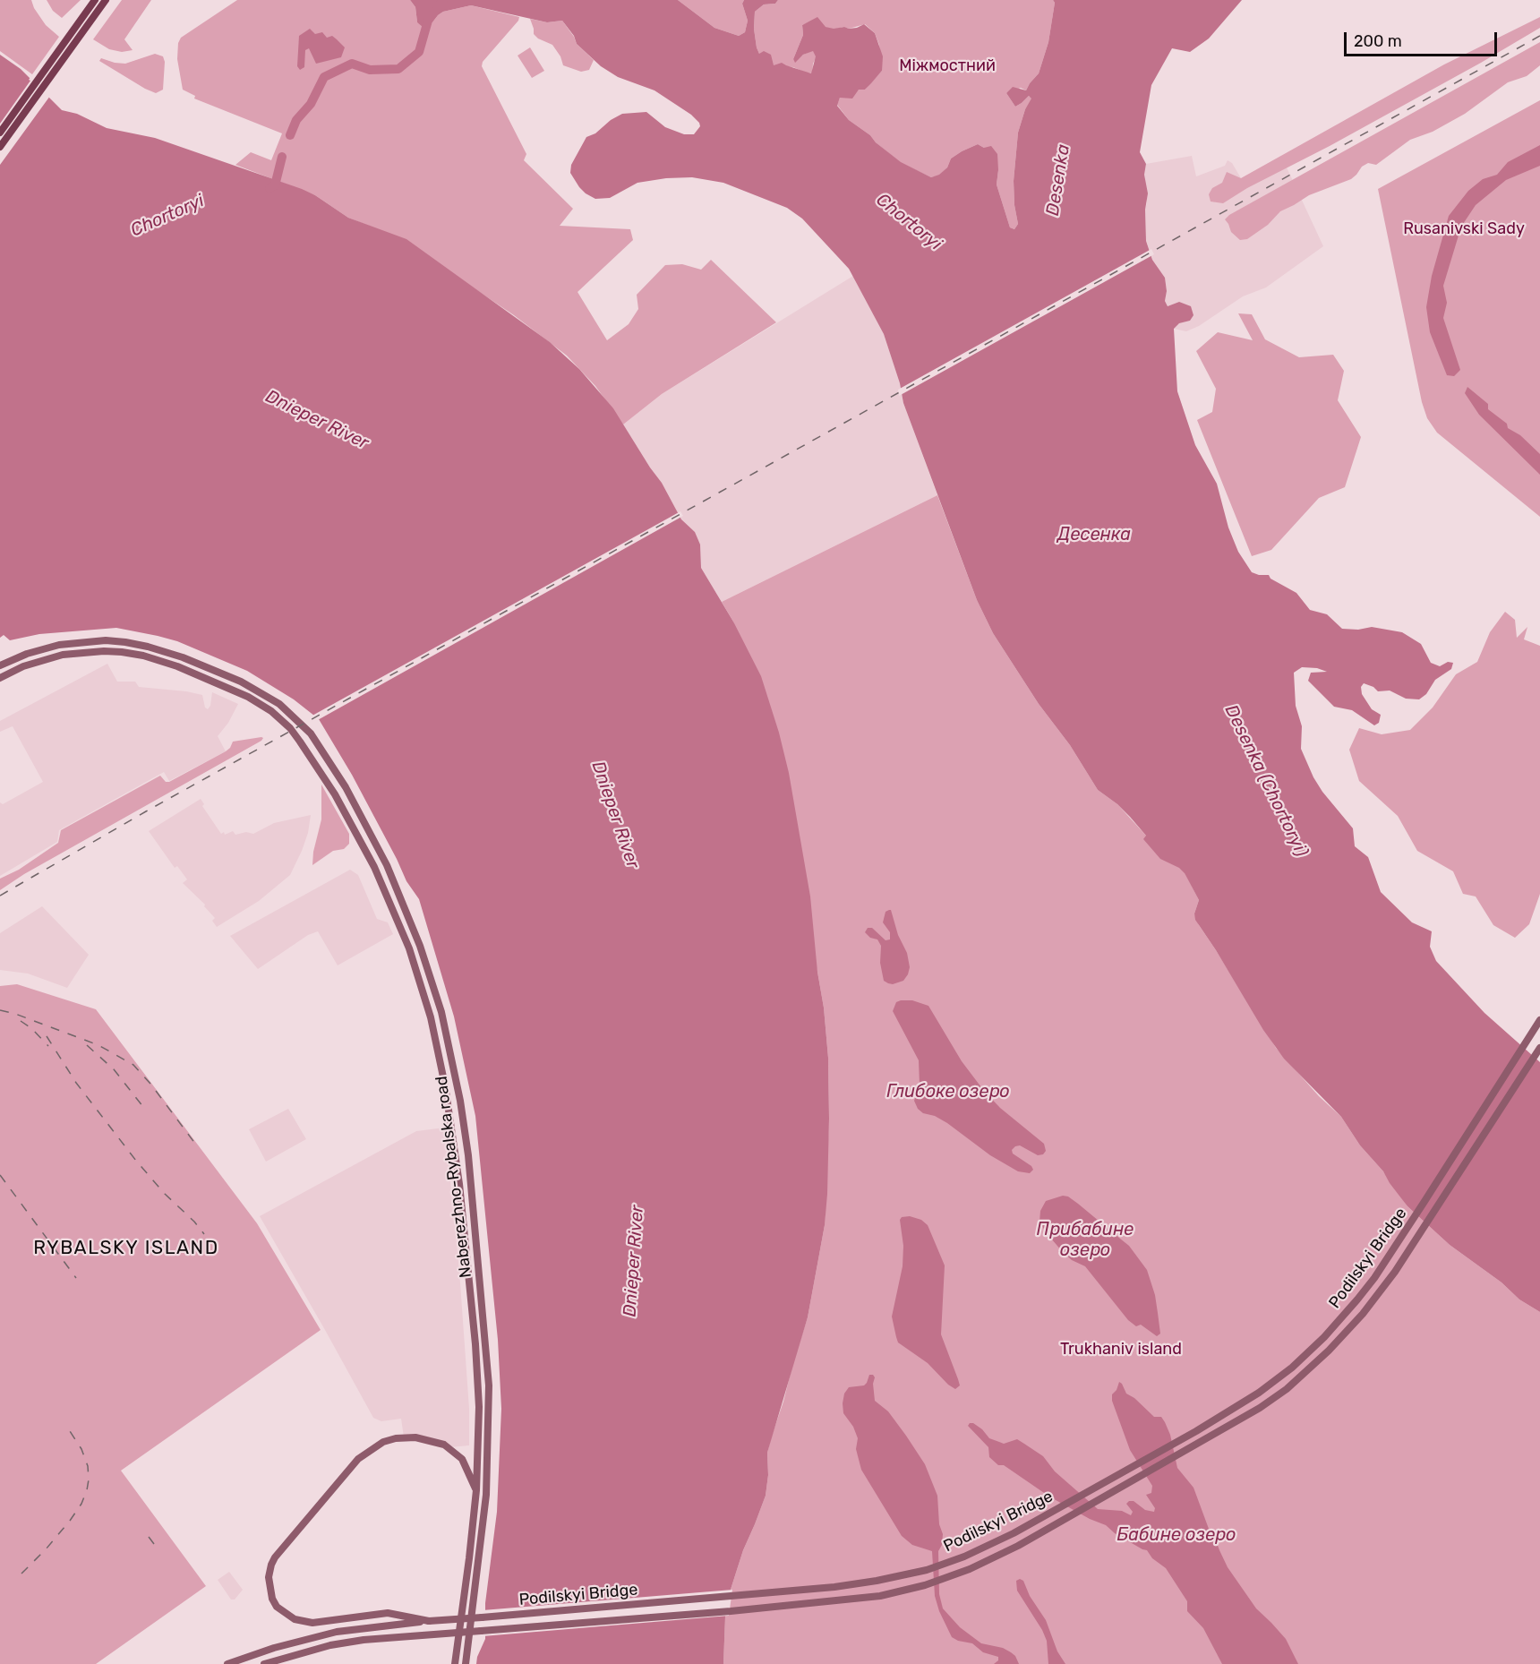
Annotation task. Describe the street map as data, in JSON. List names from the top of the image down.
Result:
{
  "streets": {
    "main road": ["Naberezhno-Rybalska road", "Podilskyi Bridge"]
  },
  "districts": ["RYBALSKY ISLAND"],
  "water": [
    "Desenka",
    "Chortoryi",
    "Dnieper River",
    "Десенка",
    "Desenka (Chortoryi)",
    "Глибоке озеро",
    "Прибабине озеро",
    "Бабине озеро"
  ],
  "parks": ["Міжмостний", "Rusanivski Sady", "Trukhaniv island"],
  "scale_bar": "200 m"
}
